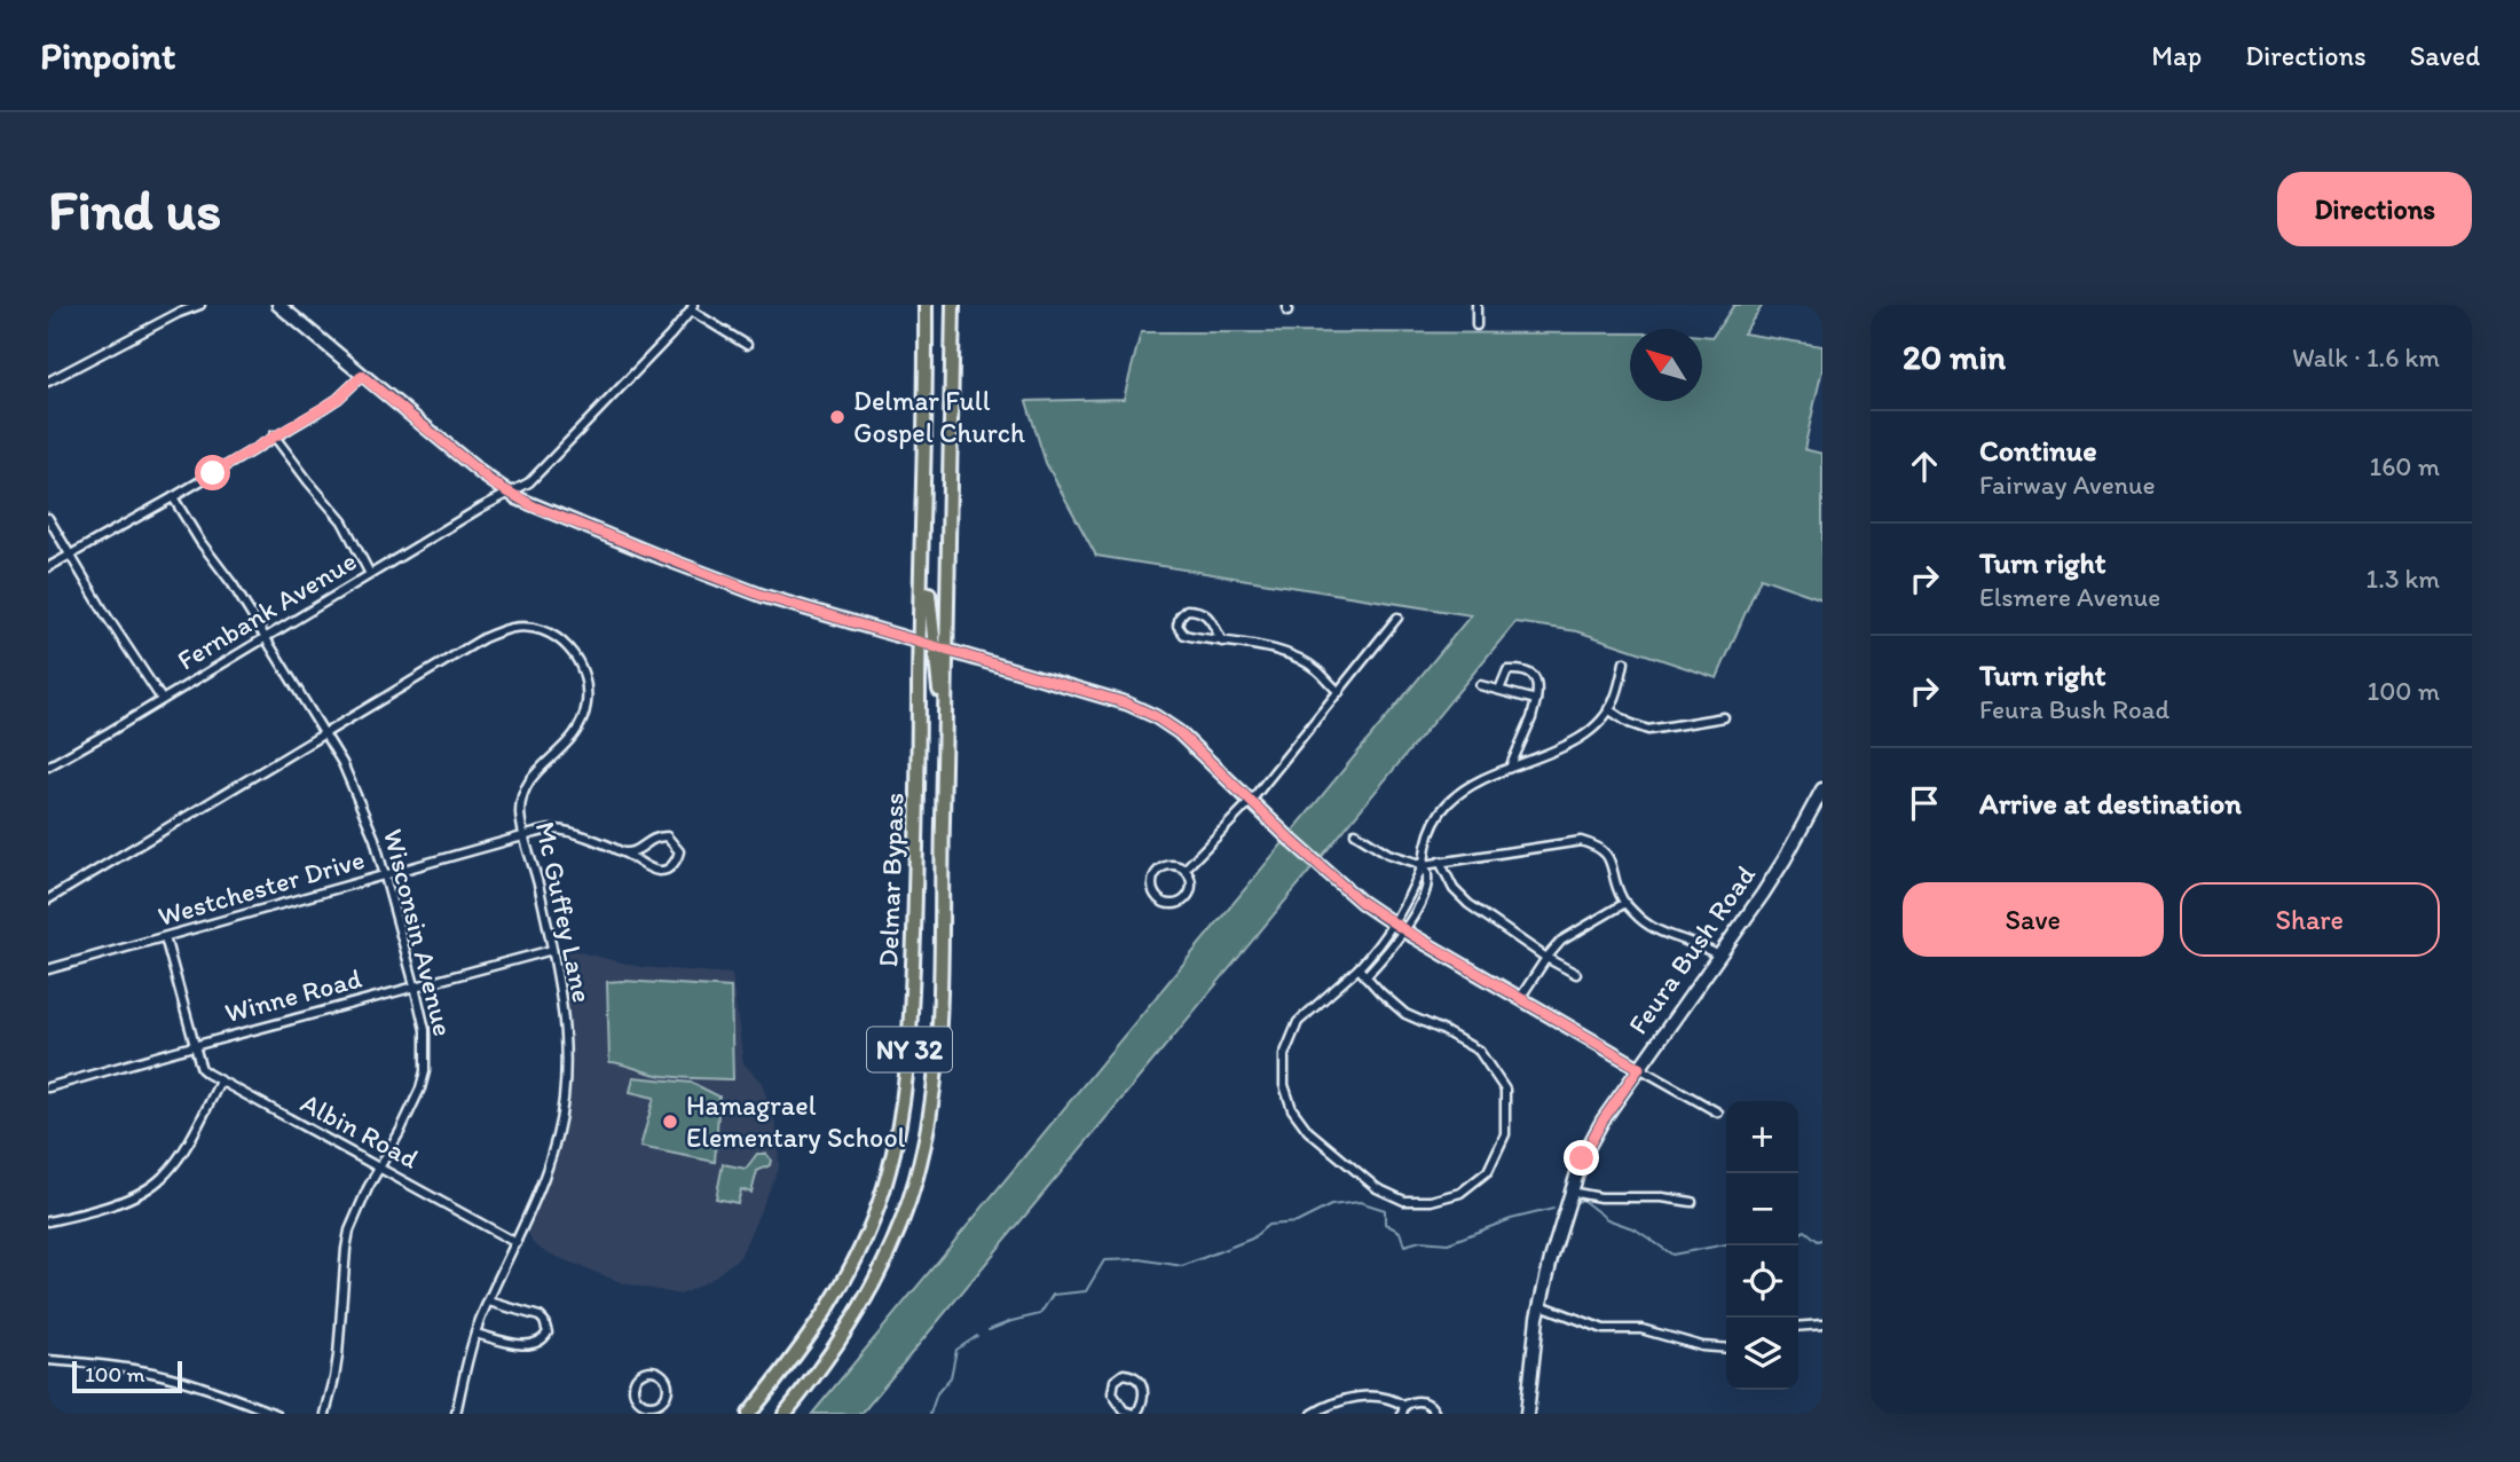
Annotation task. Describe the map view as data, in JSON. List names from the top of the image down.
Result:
{
  "streets": {
    "main road": ["Delmar Bypass", "Feura Bush Road", "NY 32"],
    "street": [
      "Fernbank Avenue",
      "Westchester Drive",
      "Mc Guffey Lane",
      "Wisconsin Avenue",
      "Winne Road",
      "Albin Road"
    ]
  },
  "crossings": [
    ["Fernbank Avenue", "Wisconsin Avenue"],
    ["Westchester Drive", "Mc Guffey Lane"],
    ["Westchester Drive", "Wisconsin Avenue"],
    ["Westchester Drive", "Albin Road"],
    ["Mc Guffey Lane", "Wisconsin Avenue"],
    ["Mc Guffey Lane", "Winne Road"],
    ["Mc Guffey Lane", "Albin Road"],
    ["Wisconsin Avenue", "Winne Road"],
    ["Wisconsin Avenue", "Albin Road"],
    ["Winne Road", "Albin Road"]
  ],
  "places": ["Delmar Full Gospel Church", "Hamagrael Elementary School"],
  "scale_bar": "100 m",
  "north": "top left",
  "page": {
    "header": "Pinpoint",
    "nav": ["Map", "Directions", "Saved"],
    "buttons": [
      "Directions",
      ["Save", "Share"]
    ],
    "title": "Find us",
    "heading": ["20 min", "Walk · 1.6 km"],
    "list": [
      ["Continue", "Fairway Avenue", "160 m"],
      ["Turn right", "Elsmere Avenue", "1.3 km"],
      ["Turn right", "Feura Bush Road", "100 m"],
      "Arrive at destination"
    ],
    "map_buttons": ["+", "−"],
    "scale": "100 m"
  }
}
